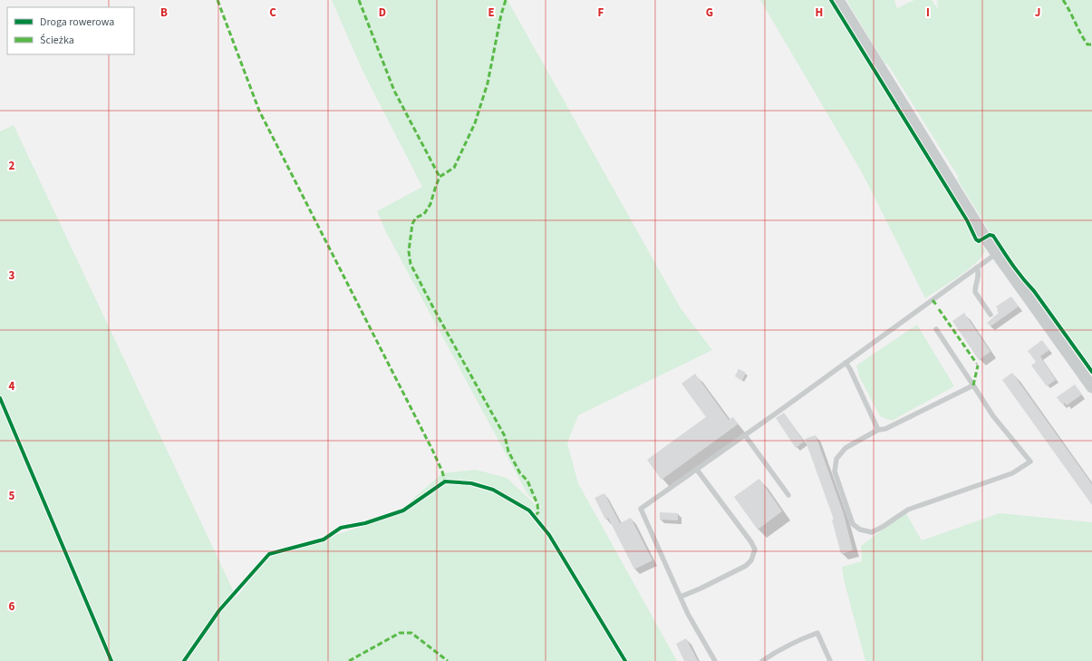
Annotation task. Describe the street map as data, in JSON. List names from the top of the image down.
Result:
{
  "legend": ["Droga rowerowa", "Ścieżka"],
  "grid": {
    "columns": [
      "B",
      "C",
      "D",
      "E",
      "F",
      "G",
      "H",
      "I",
      "J"
    ],
    "rows": [
      "2",
      "3",
      "4",
      "5",
      "6"
    ]
  }
}
